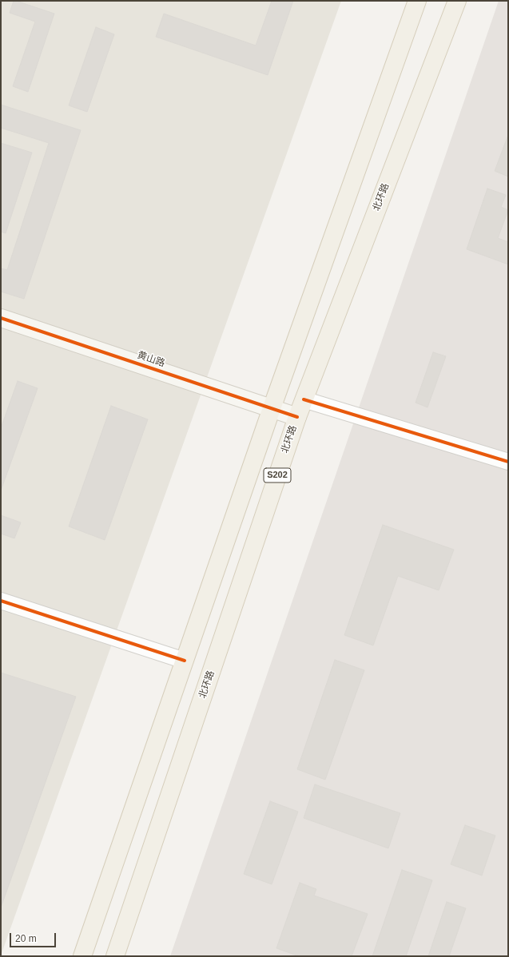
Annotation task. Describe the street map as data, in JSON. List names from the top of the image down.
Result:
{
  "streets": {
    "main road": ["北环路", "S202"],
    "street": ["黄山路"]
  },
  "crossings": [
    ["北环路", "黄山路"],
    ["黄山路", "S202"]
  ],
  "scale_bar": "20 m"
}
